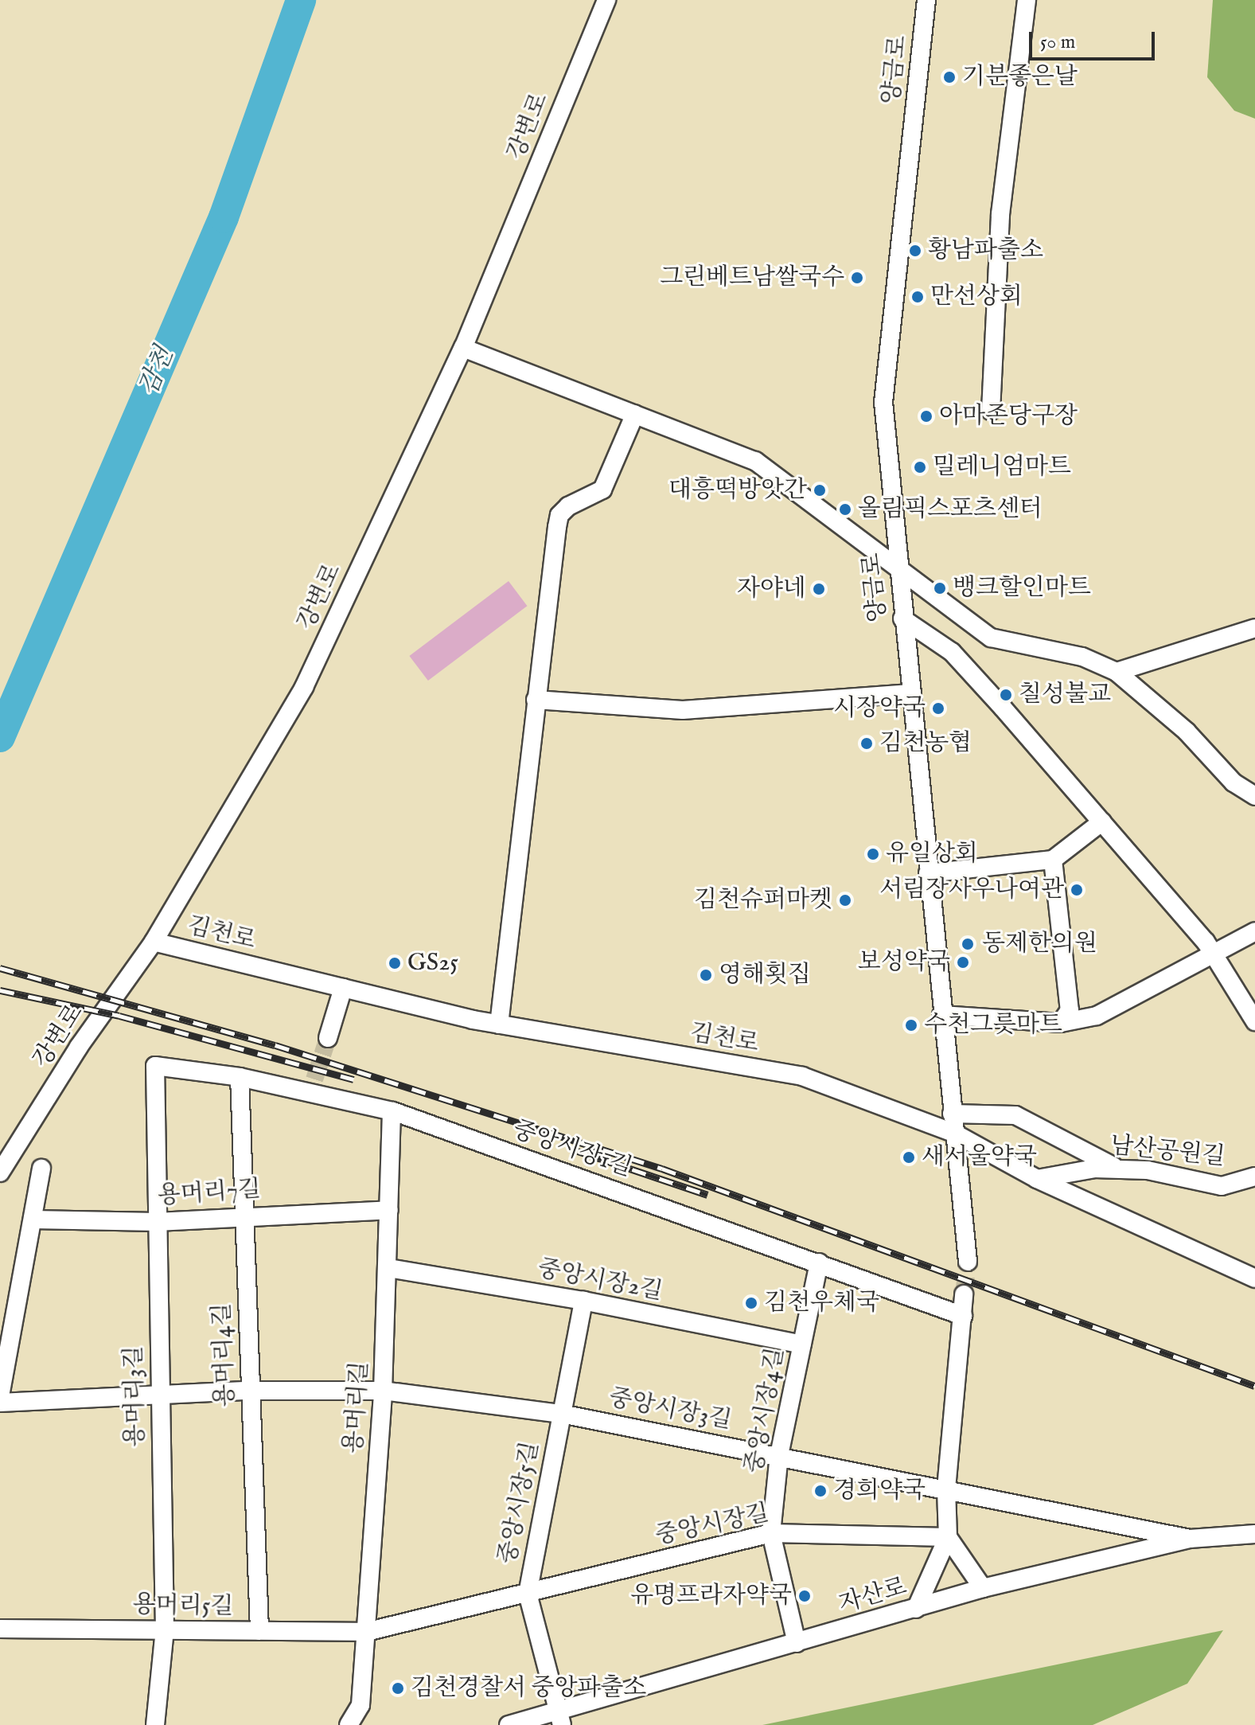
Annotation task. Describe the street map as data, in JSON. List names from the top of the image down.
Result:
{
  "streets": {
    "street": [
      "양금로",
      "강변로",
      "김천로",
      "중앙시장1길",
      "남산공원길",
      "용머리7길",
      "중앙시장2길",
      "용머리4길",
      "용머리3길",
      "용머리길",
      "중앙시장3길",
      "중앙시장4길",
      "중앙시장5길",
      "중앙시장길",
      "자산로",
      "용머리5길"
    ]
  },
  "crossings": [
    ["양금로", "김천로"],
    ["강변로", "김천로"],
    ["김천로", "남산공원길"],
    ["중앙시장1길", "용머리4길"],
    ["중앙시장1길", "용머리3길"],
    ["중앙시장1길", "용머리길"],
    ["중앙시장1길", "중앙시장4길"],
    ["용머리7길", "용머리4길"],
    ["용머리7길", "용머리3길"],
    ["용머리7길", "용머리길"],
    ["중앙시장2길", "용머리길"],
    ["중앙시장2길", "중앙시장4길"],
    ["중앙시장2길", "중앙시장5길"],
    ["용머리4길", "중앙시장3길"],
    ["용머리4길", "용머리5길"],
    ["용머리3길", "중앙시장3길"],
    ["용머리3길", "용머리5길"],
    ["용머리길", "중앙시장3길"],
    ["용머리길", "중앙시장길"],
    ["용머리길", "용머리5길"],
    ["중앙시장3길", "중앙시장4길"],
    ["중앙시장3길", "중앙시장5길"],
    ["중앙시장3길", "자산로"],
    ["중앙시장4길", "중앙시장길"],
    ["중앙시장4길", "자산로"],
    ["중앙시장5길", "중앙시장길"],
    ["중앙시장5길", "자산로"],
    ["중앙시장길", "용머리5길"]
  ],
  "water": ["감천"],
  "places": [
    "기분좋은날",
    "황남파출소",
    "그린베트남쌀국수",
    "만선상회",
    "아마존당구장",
    "밀레니엄마트",
    "대흥떡방앗간",
    "올림픽스포츠센터",
    "뱅크할인마트",
    "자야네",
    "칠성불교",
    "시장약국",
    "김천농협",
    "유일상회",
    "서림장사우나여관",
    "김천슈퍼마켓",
    "동제한의원",
    "보성약국",
    "GS25",
    "영해횟집",
    "수천그릇마트",
    "새서울약국",
    "김천우체국",
    "경희약국",
    "유명프라자약국",
    "김천경찰서 중앙파출소"
  ],
  "scale_bar": "50 m"
}
